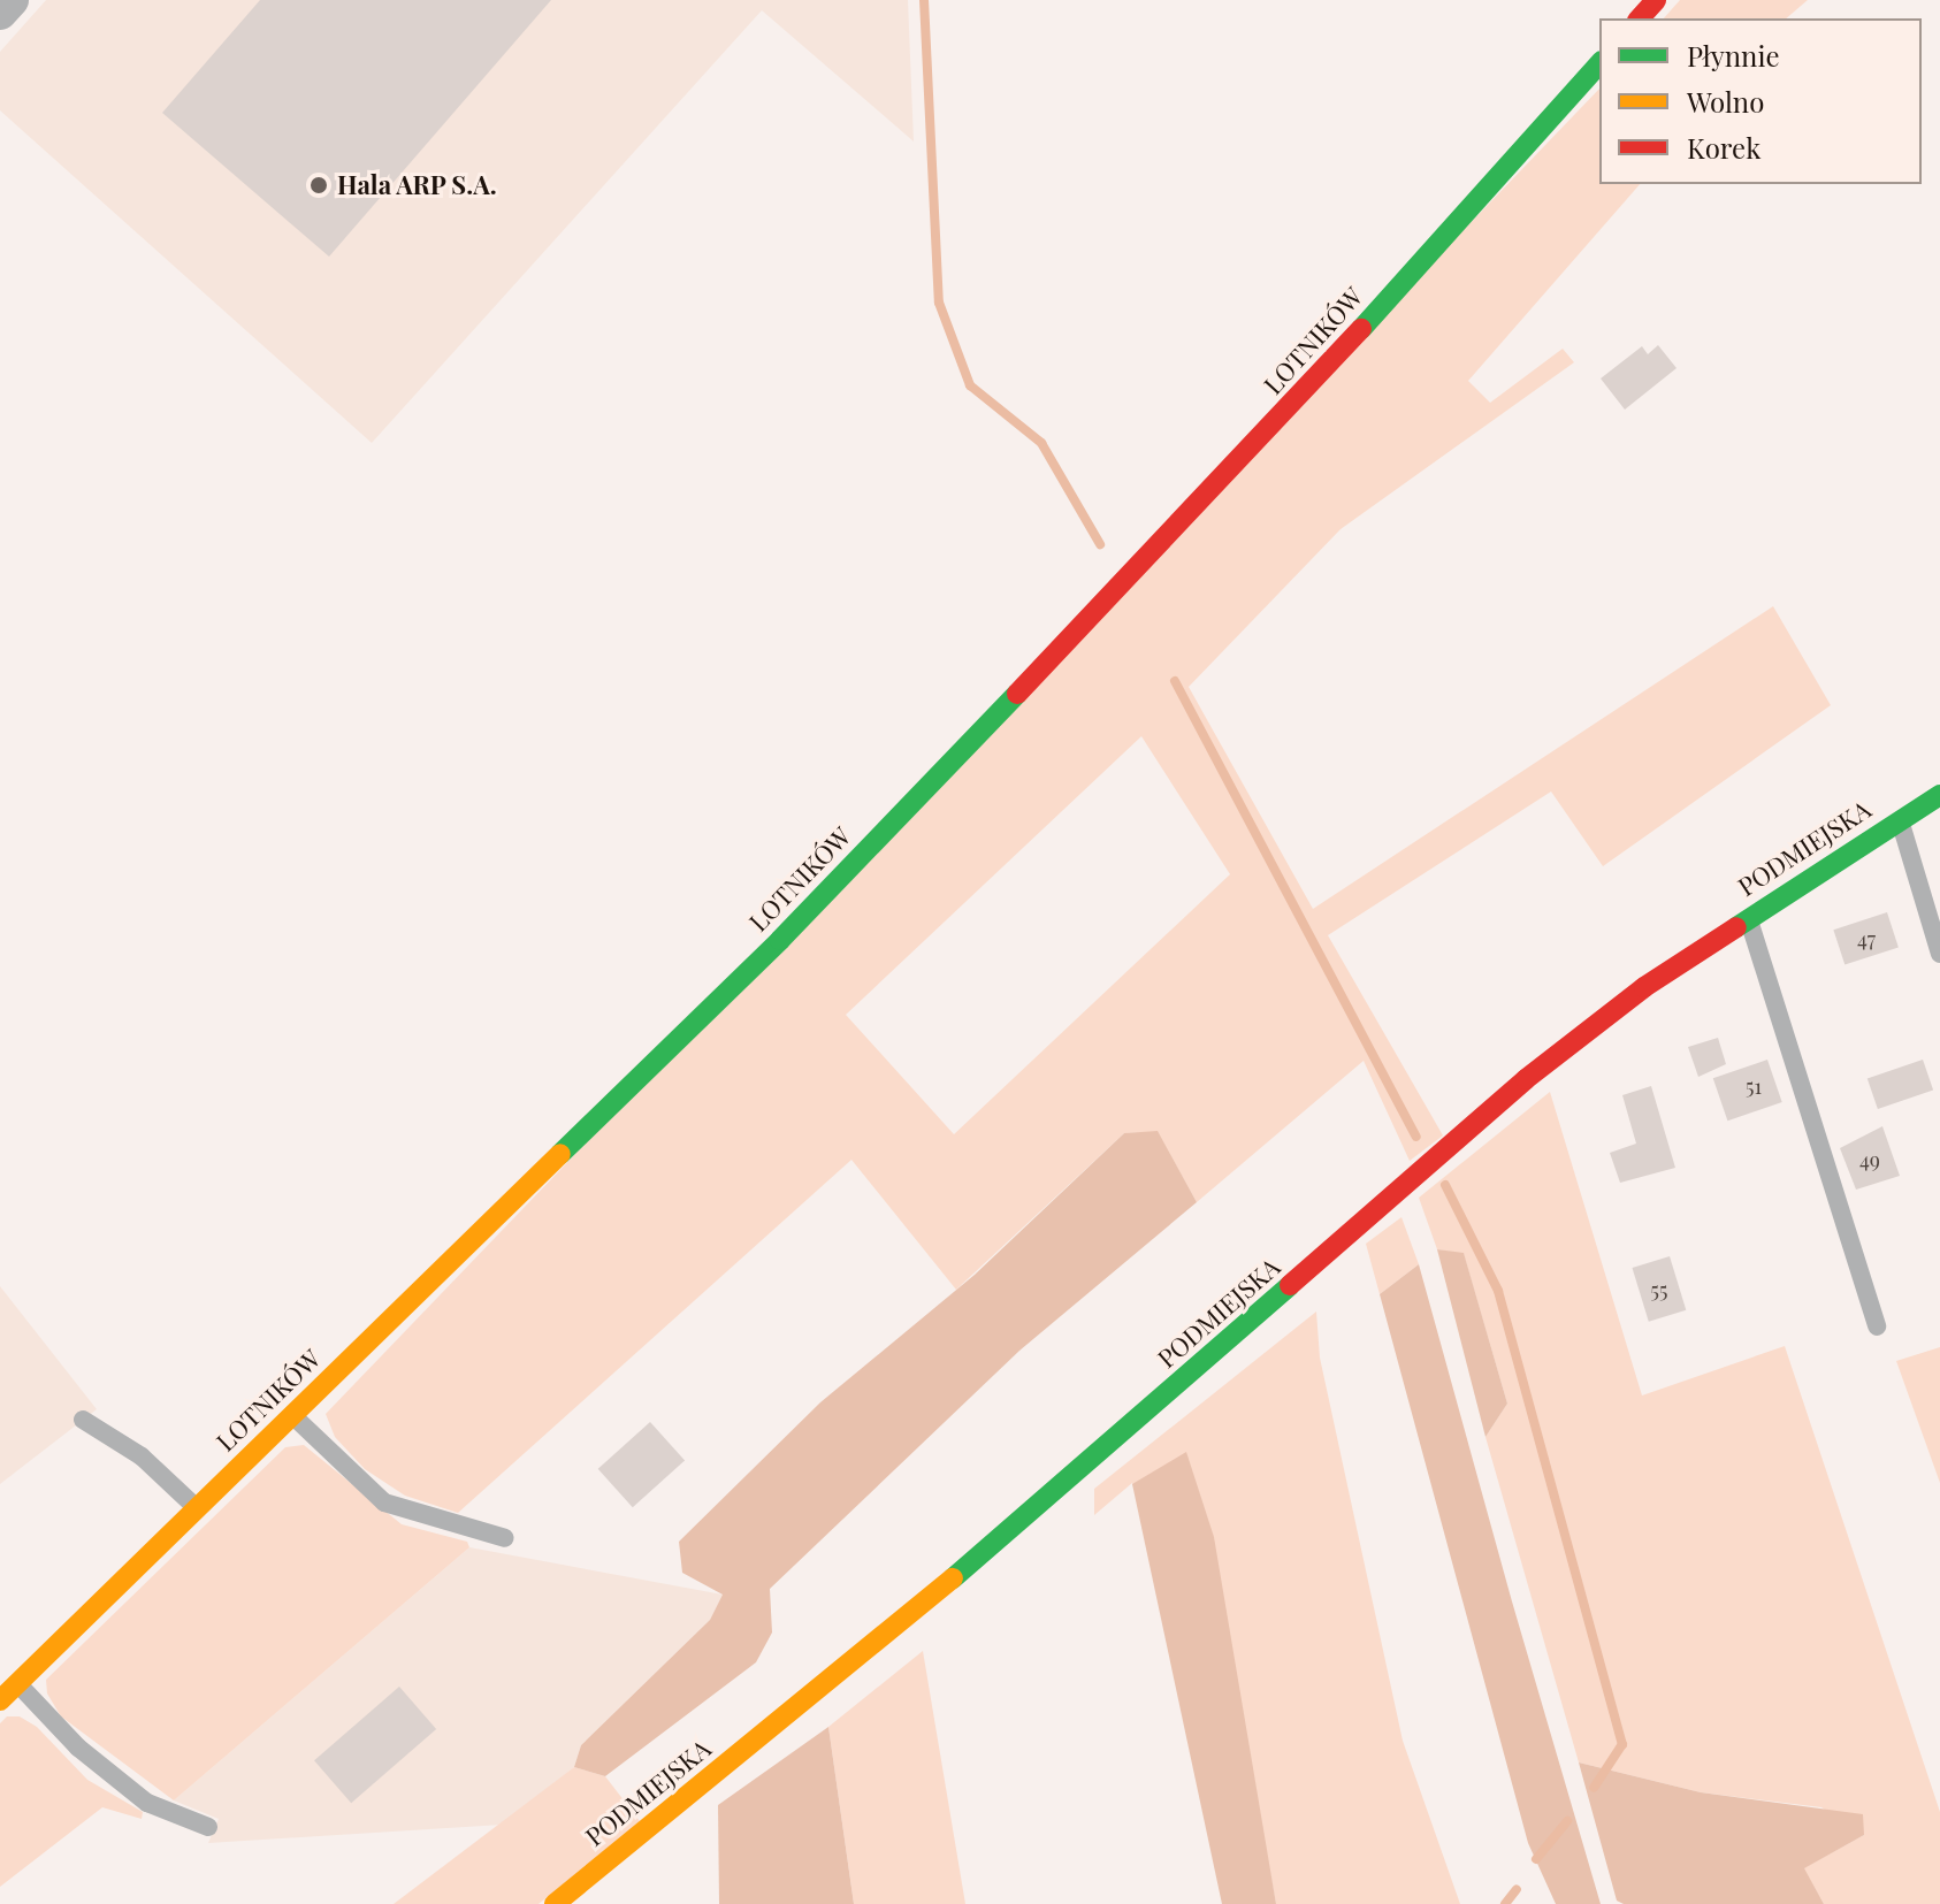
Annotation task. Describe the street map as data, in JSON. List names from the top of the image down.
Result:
{
  "streets": {
    "street": ["LOTNIKÓW", "PODMIEJSKA"]
  },
  "places": ["Hala ARP S.A."],
  "house_numbers": [
    "47",
    "51",
    "49",
    "55"
  ],
  "legend": ["Płynnie", "Wolno", "Korek"]
}
